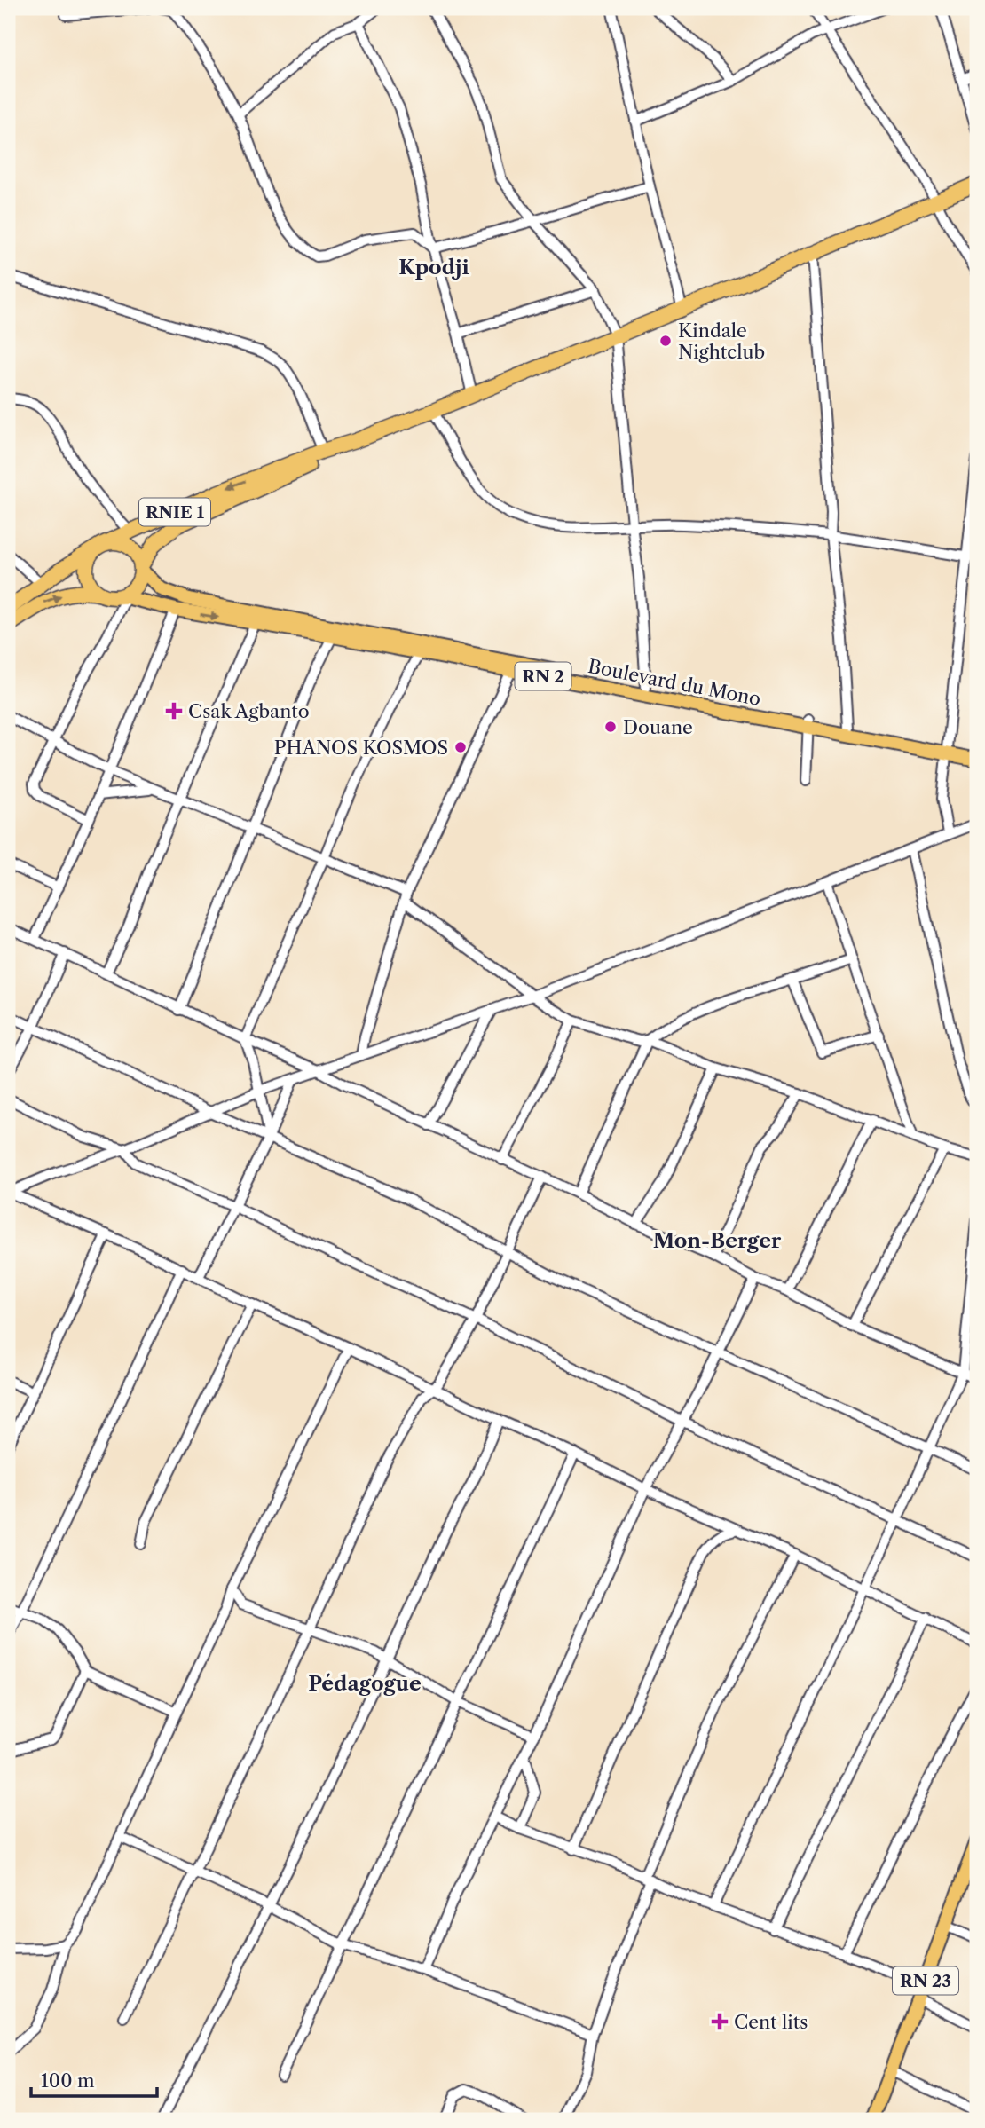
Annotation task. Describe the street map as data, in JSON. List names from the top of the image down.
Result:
{
  "streets": {
    "highway": ["RNIE 1"],
    "main road": ["RN 2", "Boulevard du Mono", "RN 23"]
  },
  "crossings": [
    ["RNIE 1", "Boulevard du Mono"]
  ],
  "districts": ["Kpodji", "Mon-Berger", "Pédagogue"],
  "places": {
    "other": ["Kindale Nightclub", "Douane", "PHANOS KOSMOS"],
    "health": ["Csak Agbanto", "Cent lits"]
  },
  "scale_bar": "100 m"
}
